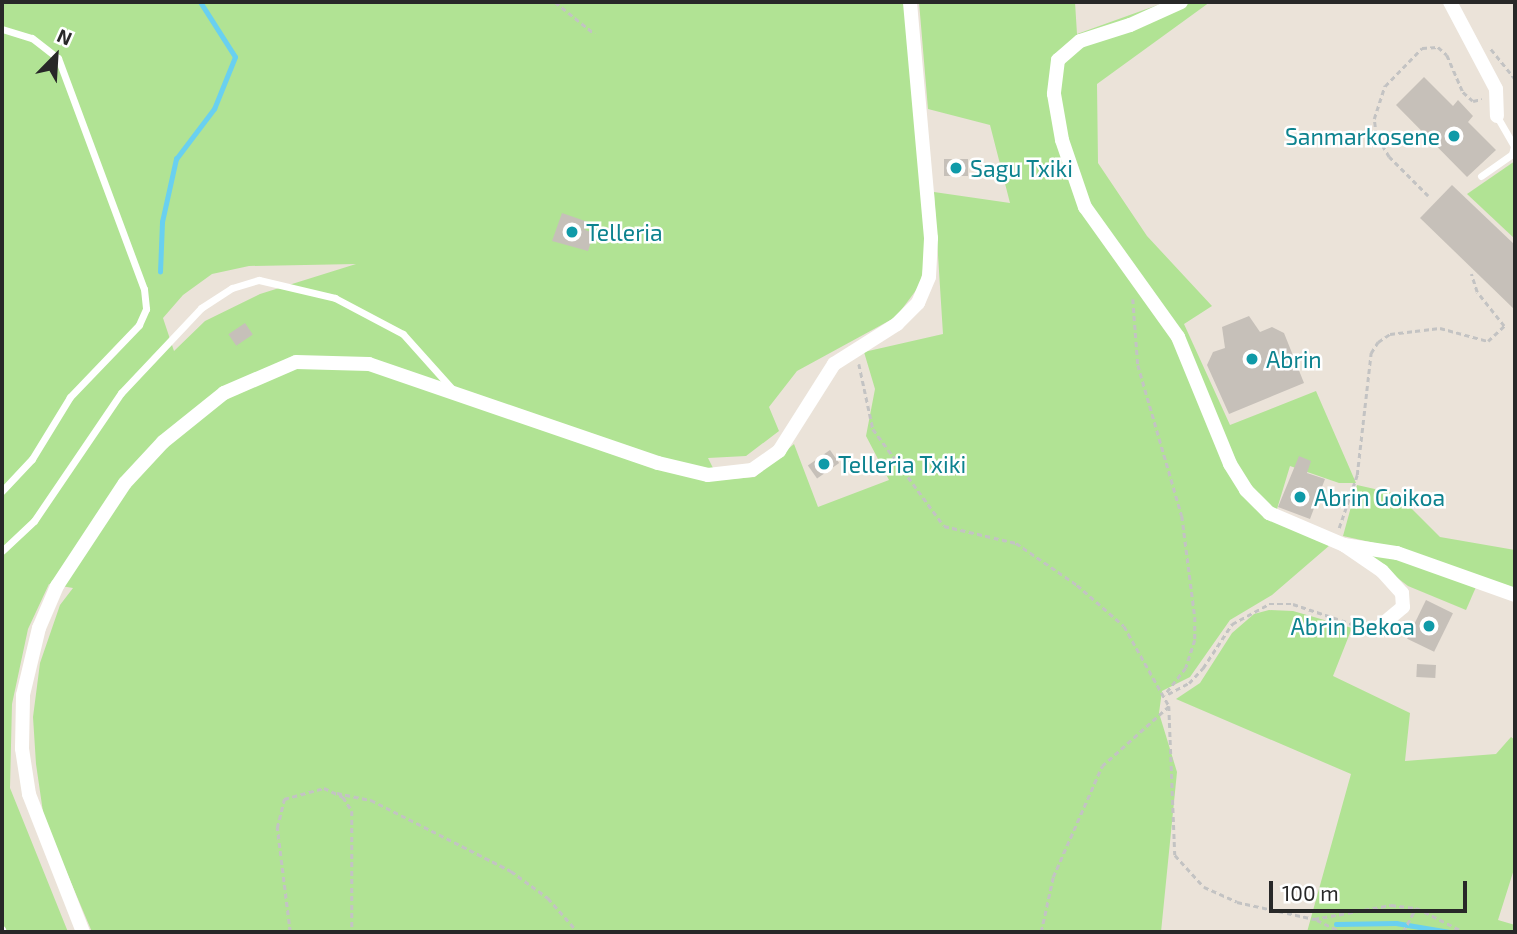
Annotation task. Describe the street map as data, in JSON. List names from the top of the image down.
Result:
{
  "places": [
    "Sanmarkosene",
    "Sagu Txiki",
    "Telleria",
    "Abrin",
    "Telleria Txiki",
    "Abrin Goikoa",
    "Abrin Bekoa"
  ],
  "scale_bar": "100 m",
  "north": "top right"
}
